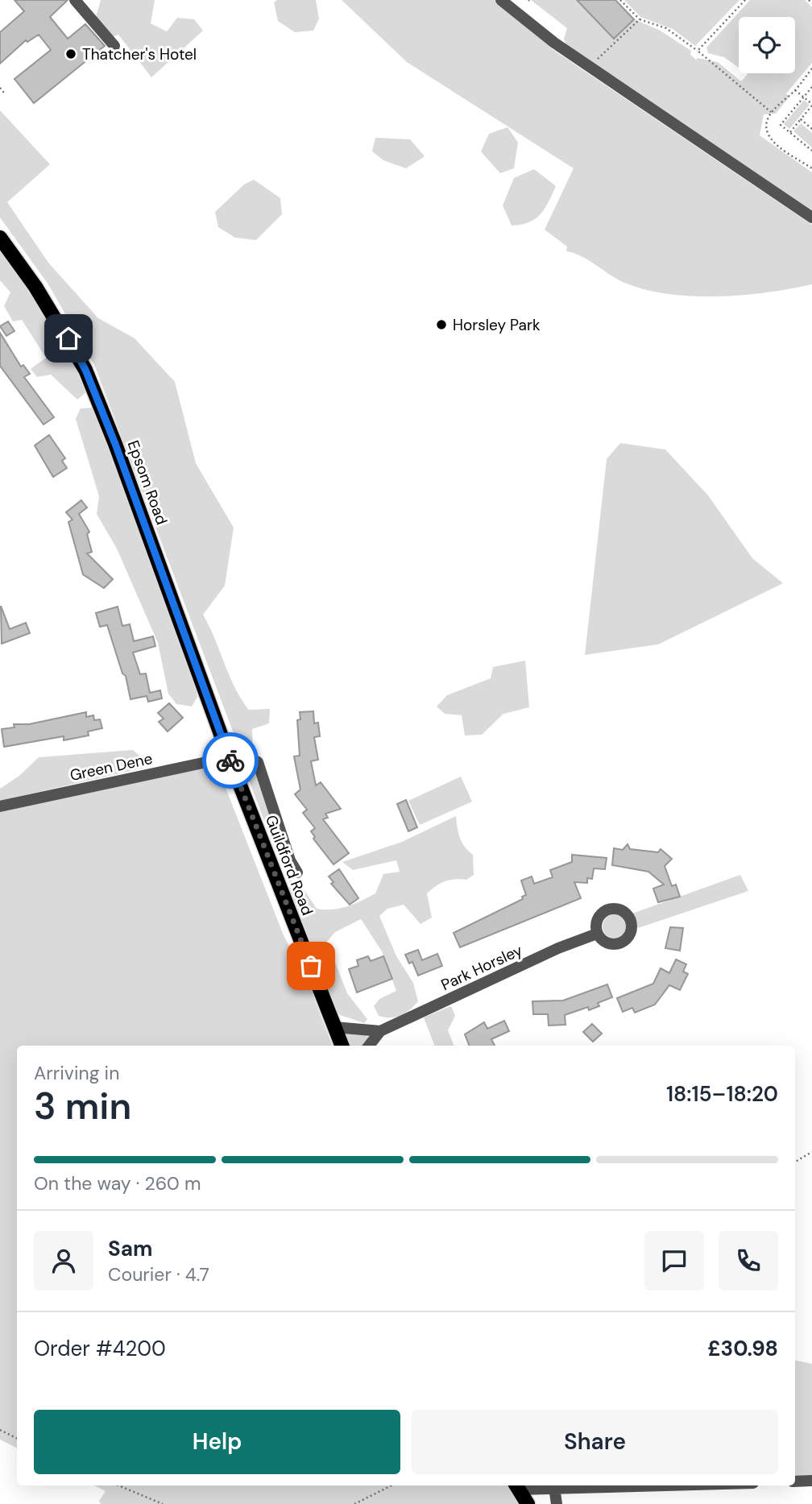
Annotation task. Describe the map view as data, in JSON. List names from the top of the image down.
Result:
{
  "streets": {
    "main road": ["Epsom Road", "Guildford Road"],
    "street": ["Green Dene", "Park Horsley"]
  },
  "crossings": [
    ["Epsom Road", "Green Dene"],
    ["Epsom Road", "Guildford Road"],
    ["Green Dene", "Guildford Road"]
  ],
  "places": ["Thatcher's Hotel", "Horsley Park"],
  "page": {
    "heading": ["3 min", "Arriving in", "18:15–18:20"],
    "panel": [
      "Sam",
      "Courier · 4.7",
      "Order #4200",
      "£30.98"
    ],
    "bar": "On the way · 260 m",
    "buttons": ["Help", "Share"]
  }
}
